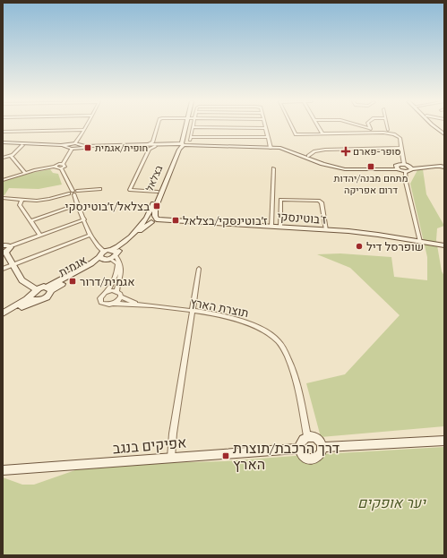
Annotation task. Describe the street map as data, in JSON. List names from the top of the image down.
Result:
{
  "streets": {
    "street": [
      "בצלאל",
      "ז'בוטינסקי",
      "אגמית",
      "תוצרת הארץ",
      "אפיקים בנגב"
    ]
  },
  "crossings": [
    ["בצלאל", "ז'בוטינסקי"],
    ["בצלאל", "אגמית"],
    ["ז'בוטינסקי", "אגמית"],
    ["תוצרת הארץ", "אפיקים בנגב"]
  ],
  "parks": ["יער אופקים"],
  "places": {
    "transit": [
      "חופית/אגמית",
      "מתחם מבנה/יהדות דרום אפריקה",
      "בצלאל/ז׳בוטינסקי",
      "ז׳בוטינסקי/בצלאל",
      "אגמית/דרור",
      "דרך הרכבת/תוצרת הארץ"
    ],
    "health": ["סופר-פארם"],
    "other": ["שופרסל דיל"]
  }
}
